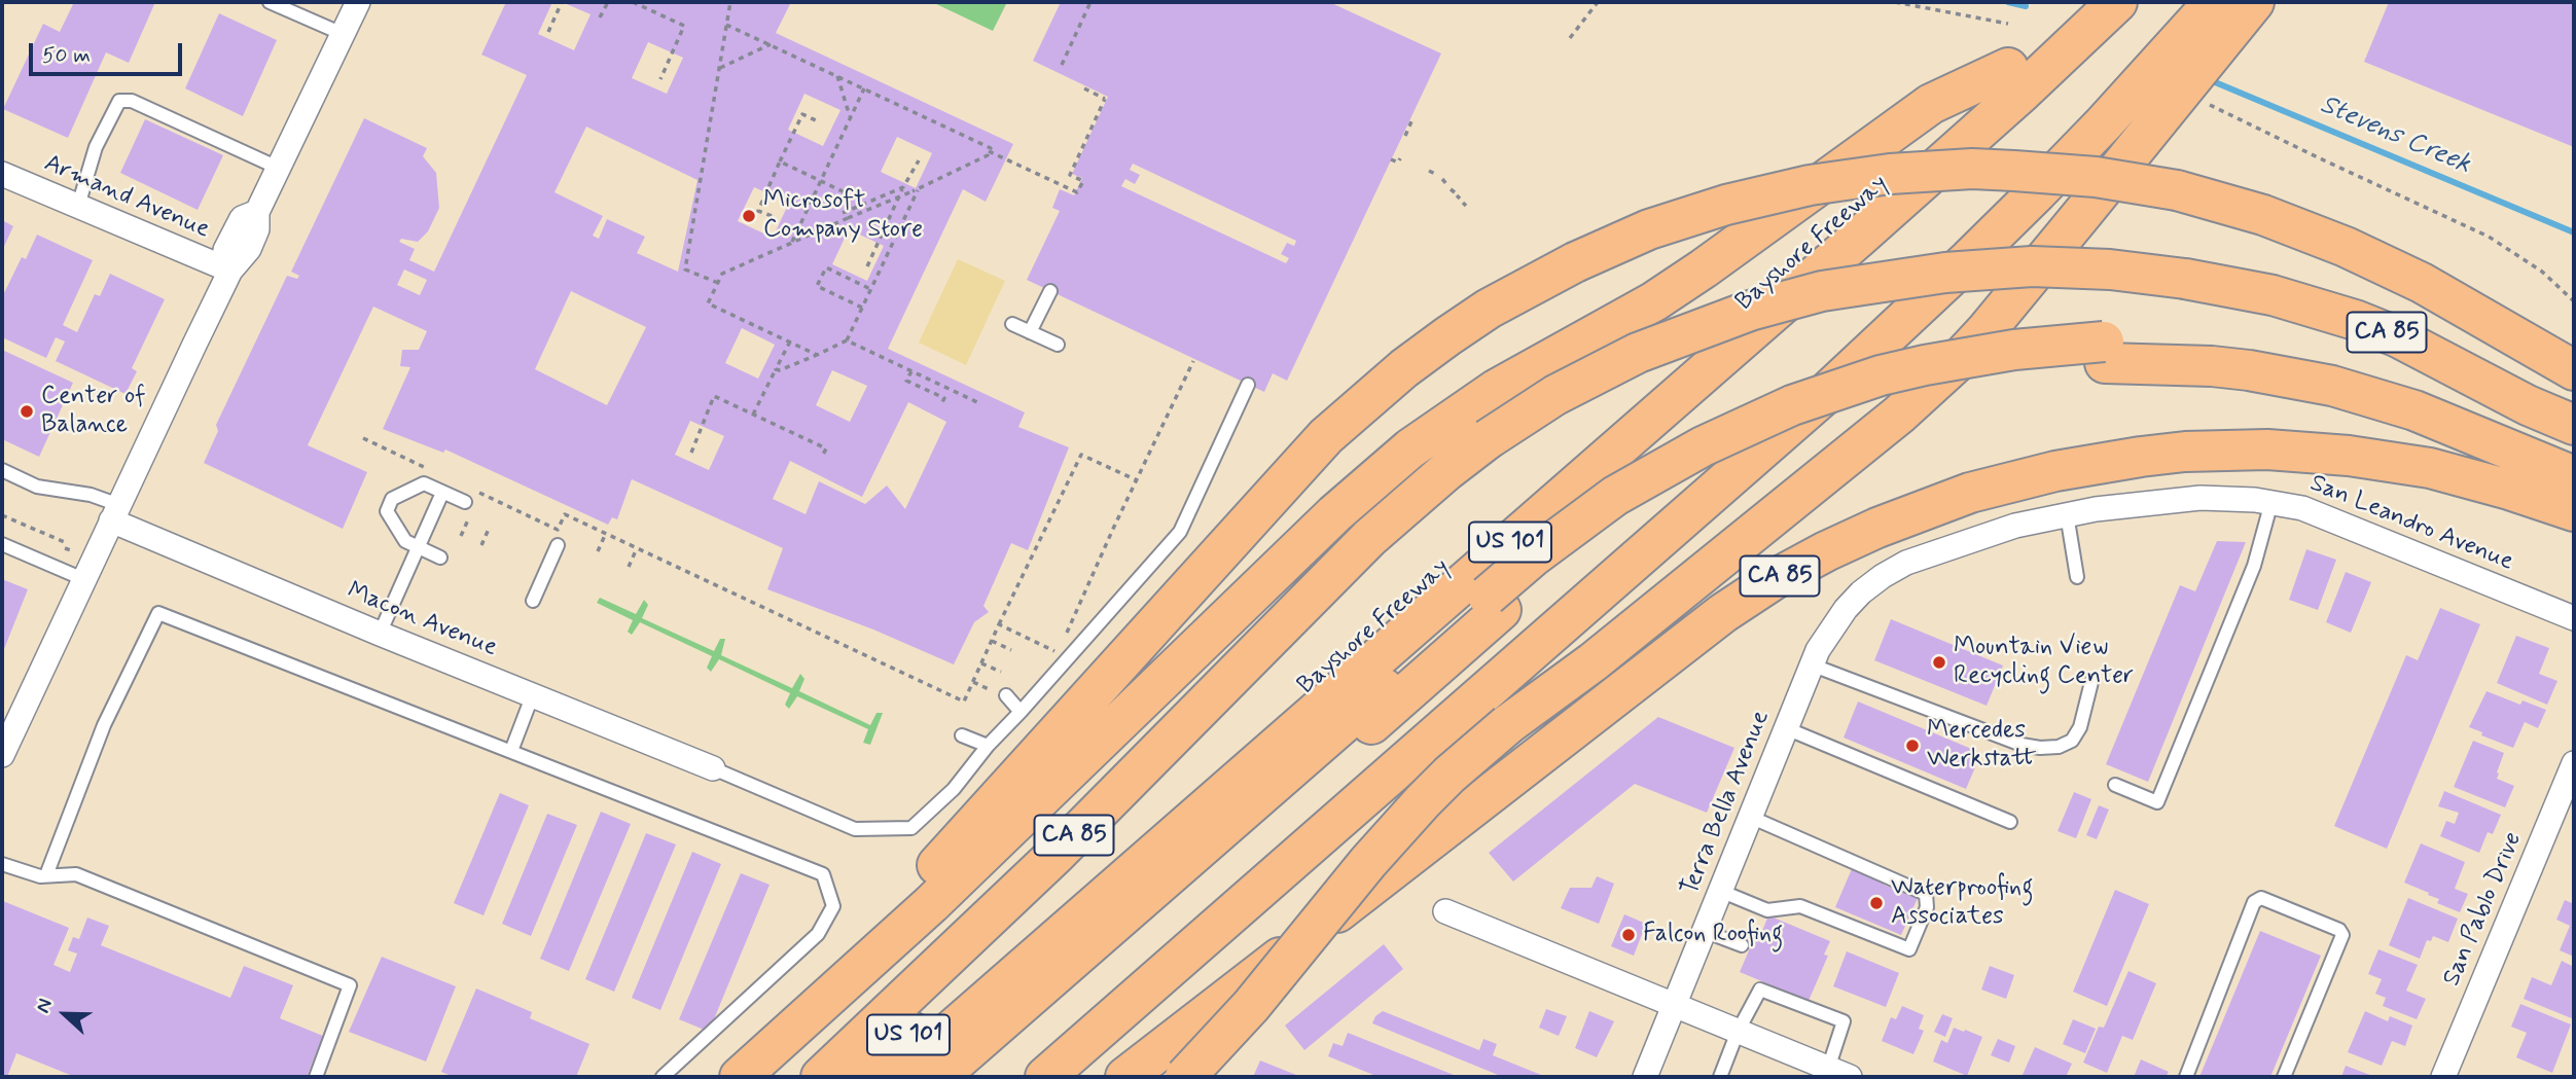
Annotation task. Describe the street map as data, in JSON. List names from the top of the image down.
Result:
{
  "streets": {
    "highway": ["Bayshore Freeway", "CA 85", "US 101"],
    "street": [
      "Armand Avenue",
      "San Leandro Avenue",
      "Macon Avenue",
      "Terra Bella Avenue",
      "San Pablo Drive"
    ]
  },
  "crossings": [
    ["San Leandro Avenue", "Terra Bella Avenue"]
  ],
  "water": ["Stevens Creek"],
  "places": [
    "Microsoft Company Store",
    "Center of Balance",
    "Mountain View Recycling Center",
    "Mercedes Werkstatt",
    "Waterproofing Associates",
    "Falcon Roofing"
  ],
  "scale_bar": "50 m",
  "north": "left"
}
